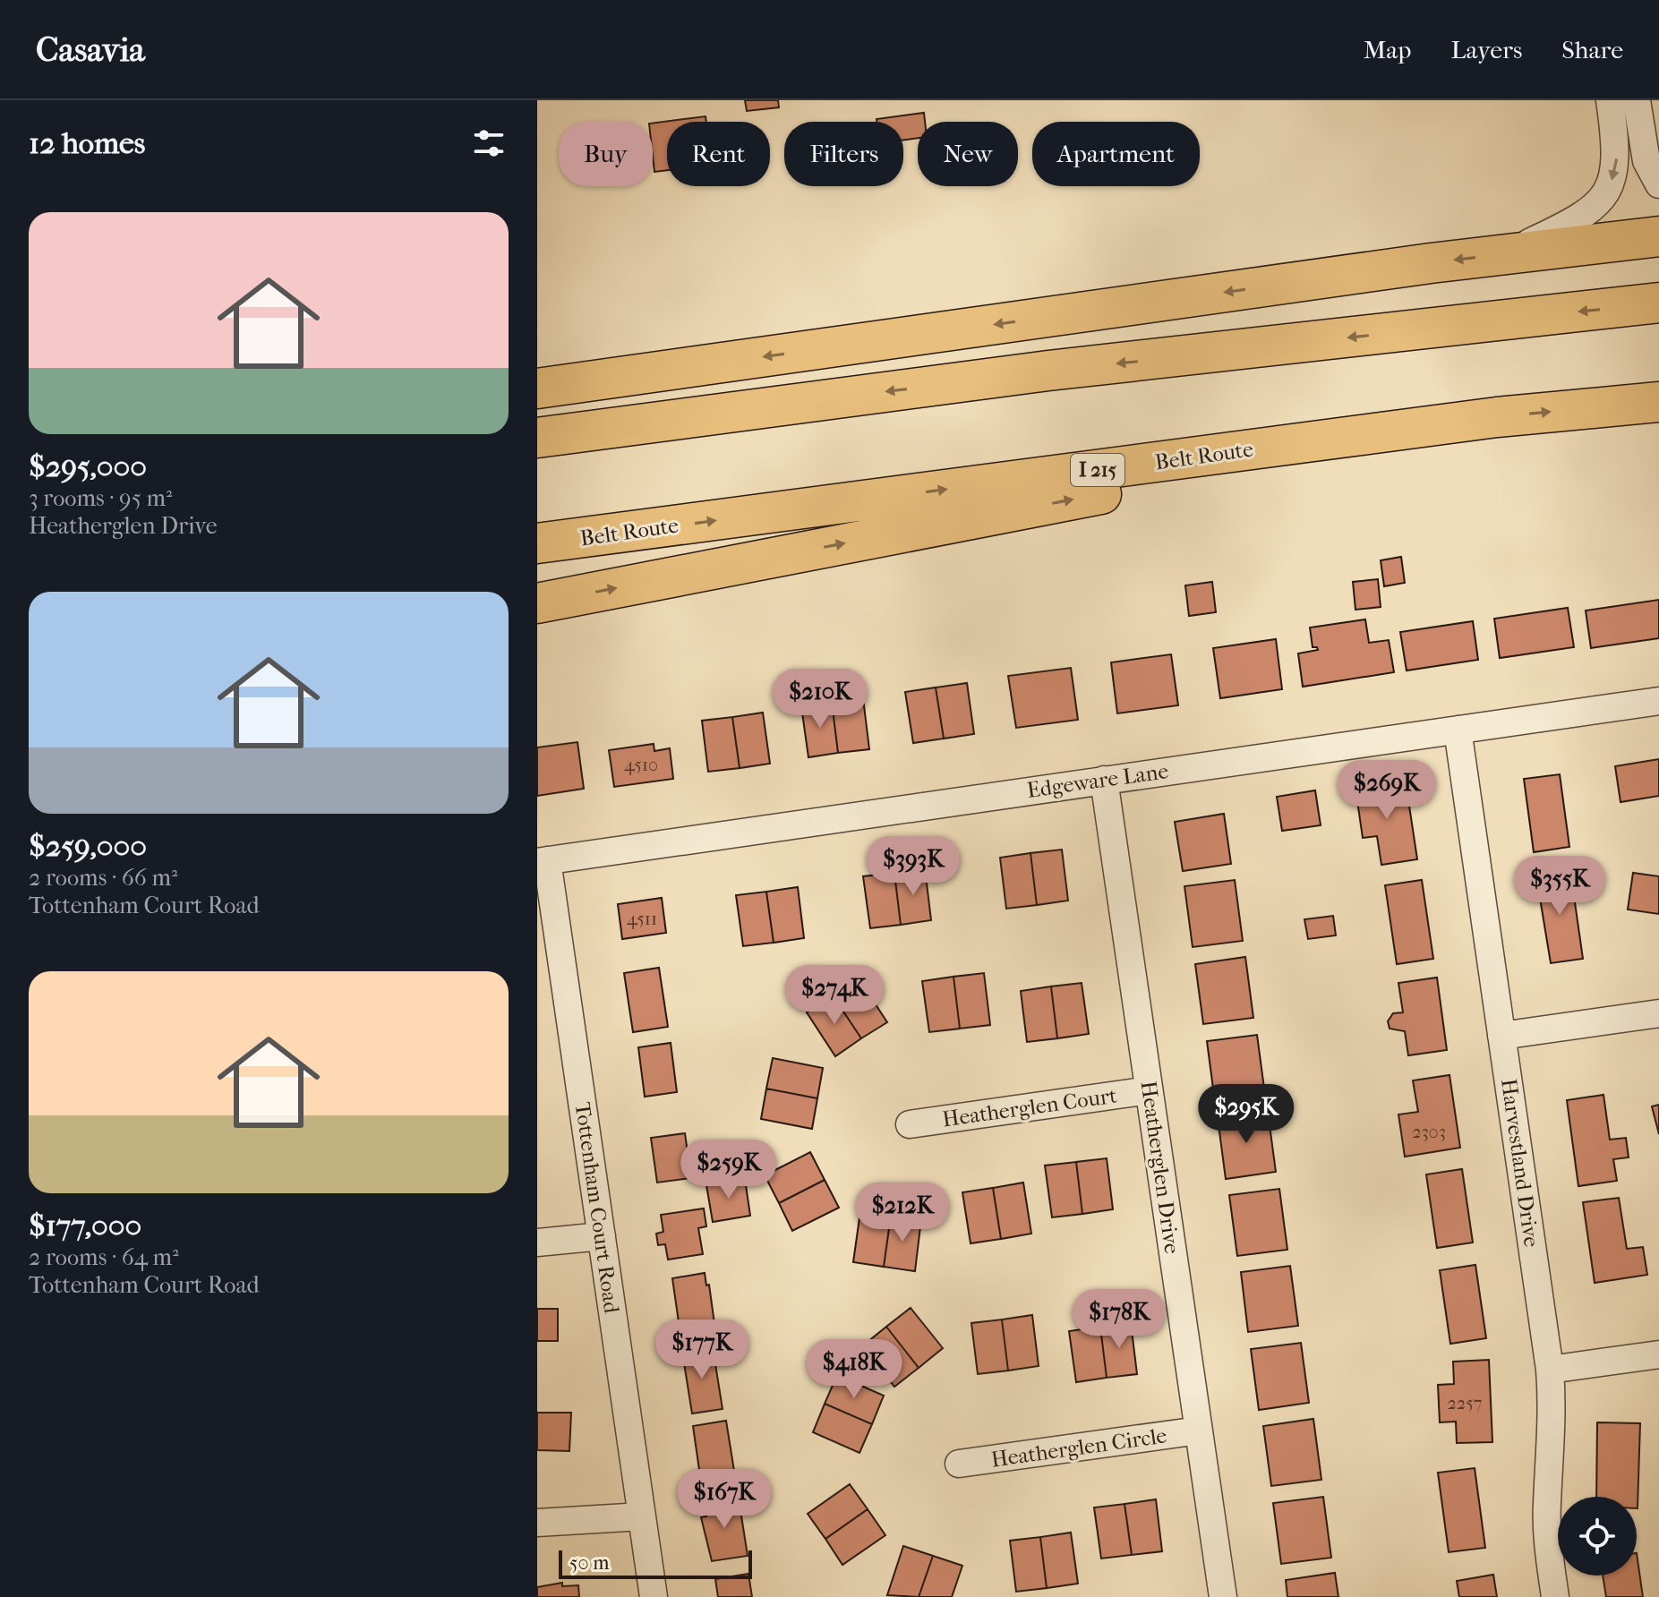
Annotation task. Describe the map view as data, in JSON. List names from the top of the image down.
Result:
{
  "streets": {
    "highway": ["Belt Route", "I 215"],
    "street": [
      "Edgeware Lane",
      "Heatherglen Court",
      "Harvestland Drive",
      "Heatherglen Drive",
      "Tottenham Court Road",
      "Heatherglen Circle"
    ]
  },
  "crossings": [
    ["Edgeware Lane", "Harvestland Drive"],
    ["Edgeware Lane", "Heatherglen Drive"],
    ["Edgeware Lane", "Tottenham Court Road"],
    ["Heatherglen Court", "Heatherglen Drive"],
    ["Heatherglen Drive", "Heatherglen Circle"]
  ],
  "house_numbers": [
    "4510",
    "4511",
    "2303",
    "2257"
  ],
  "scale_bar": "50 m",
  "page": {
    "header": "Casavia",
    "nav": ["Map", "Layers", "Share"],
    "heading": "12 homes",
    "chip": [
      "Buy",
      "Rent",
      "Filters",
      "New",
      "Apartment"
    ],
    "list": [
      {
        "name": "$295,000",
        "note": "3 rooms · 95 m² · Heatherglen Drive"
      },
      {
        "name": "$259,000",
        "note": "2 rooms · 66 m² · Tottenham Court Road"
      },
      {
        "name": "$177,000",
        "note": "2 rooms · 64 m² · Tottenham Court Road"
      }
    ],
    "price": [
      "$210K",
      "$269K",
      "$393K",
      "$355K",
      "$274K",
      "$295K",
      "$259K",
      "$212K",
      "$178K",
      "$177K",
      "$418K",
      "$167K"
    ],
    "scale": "50 m"
  }
}
